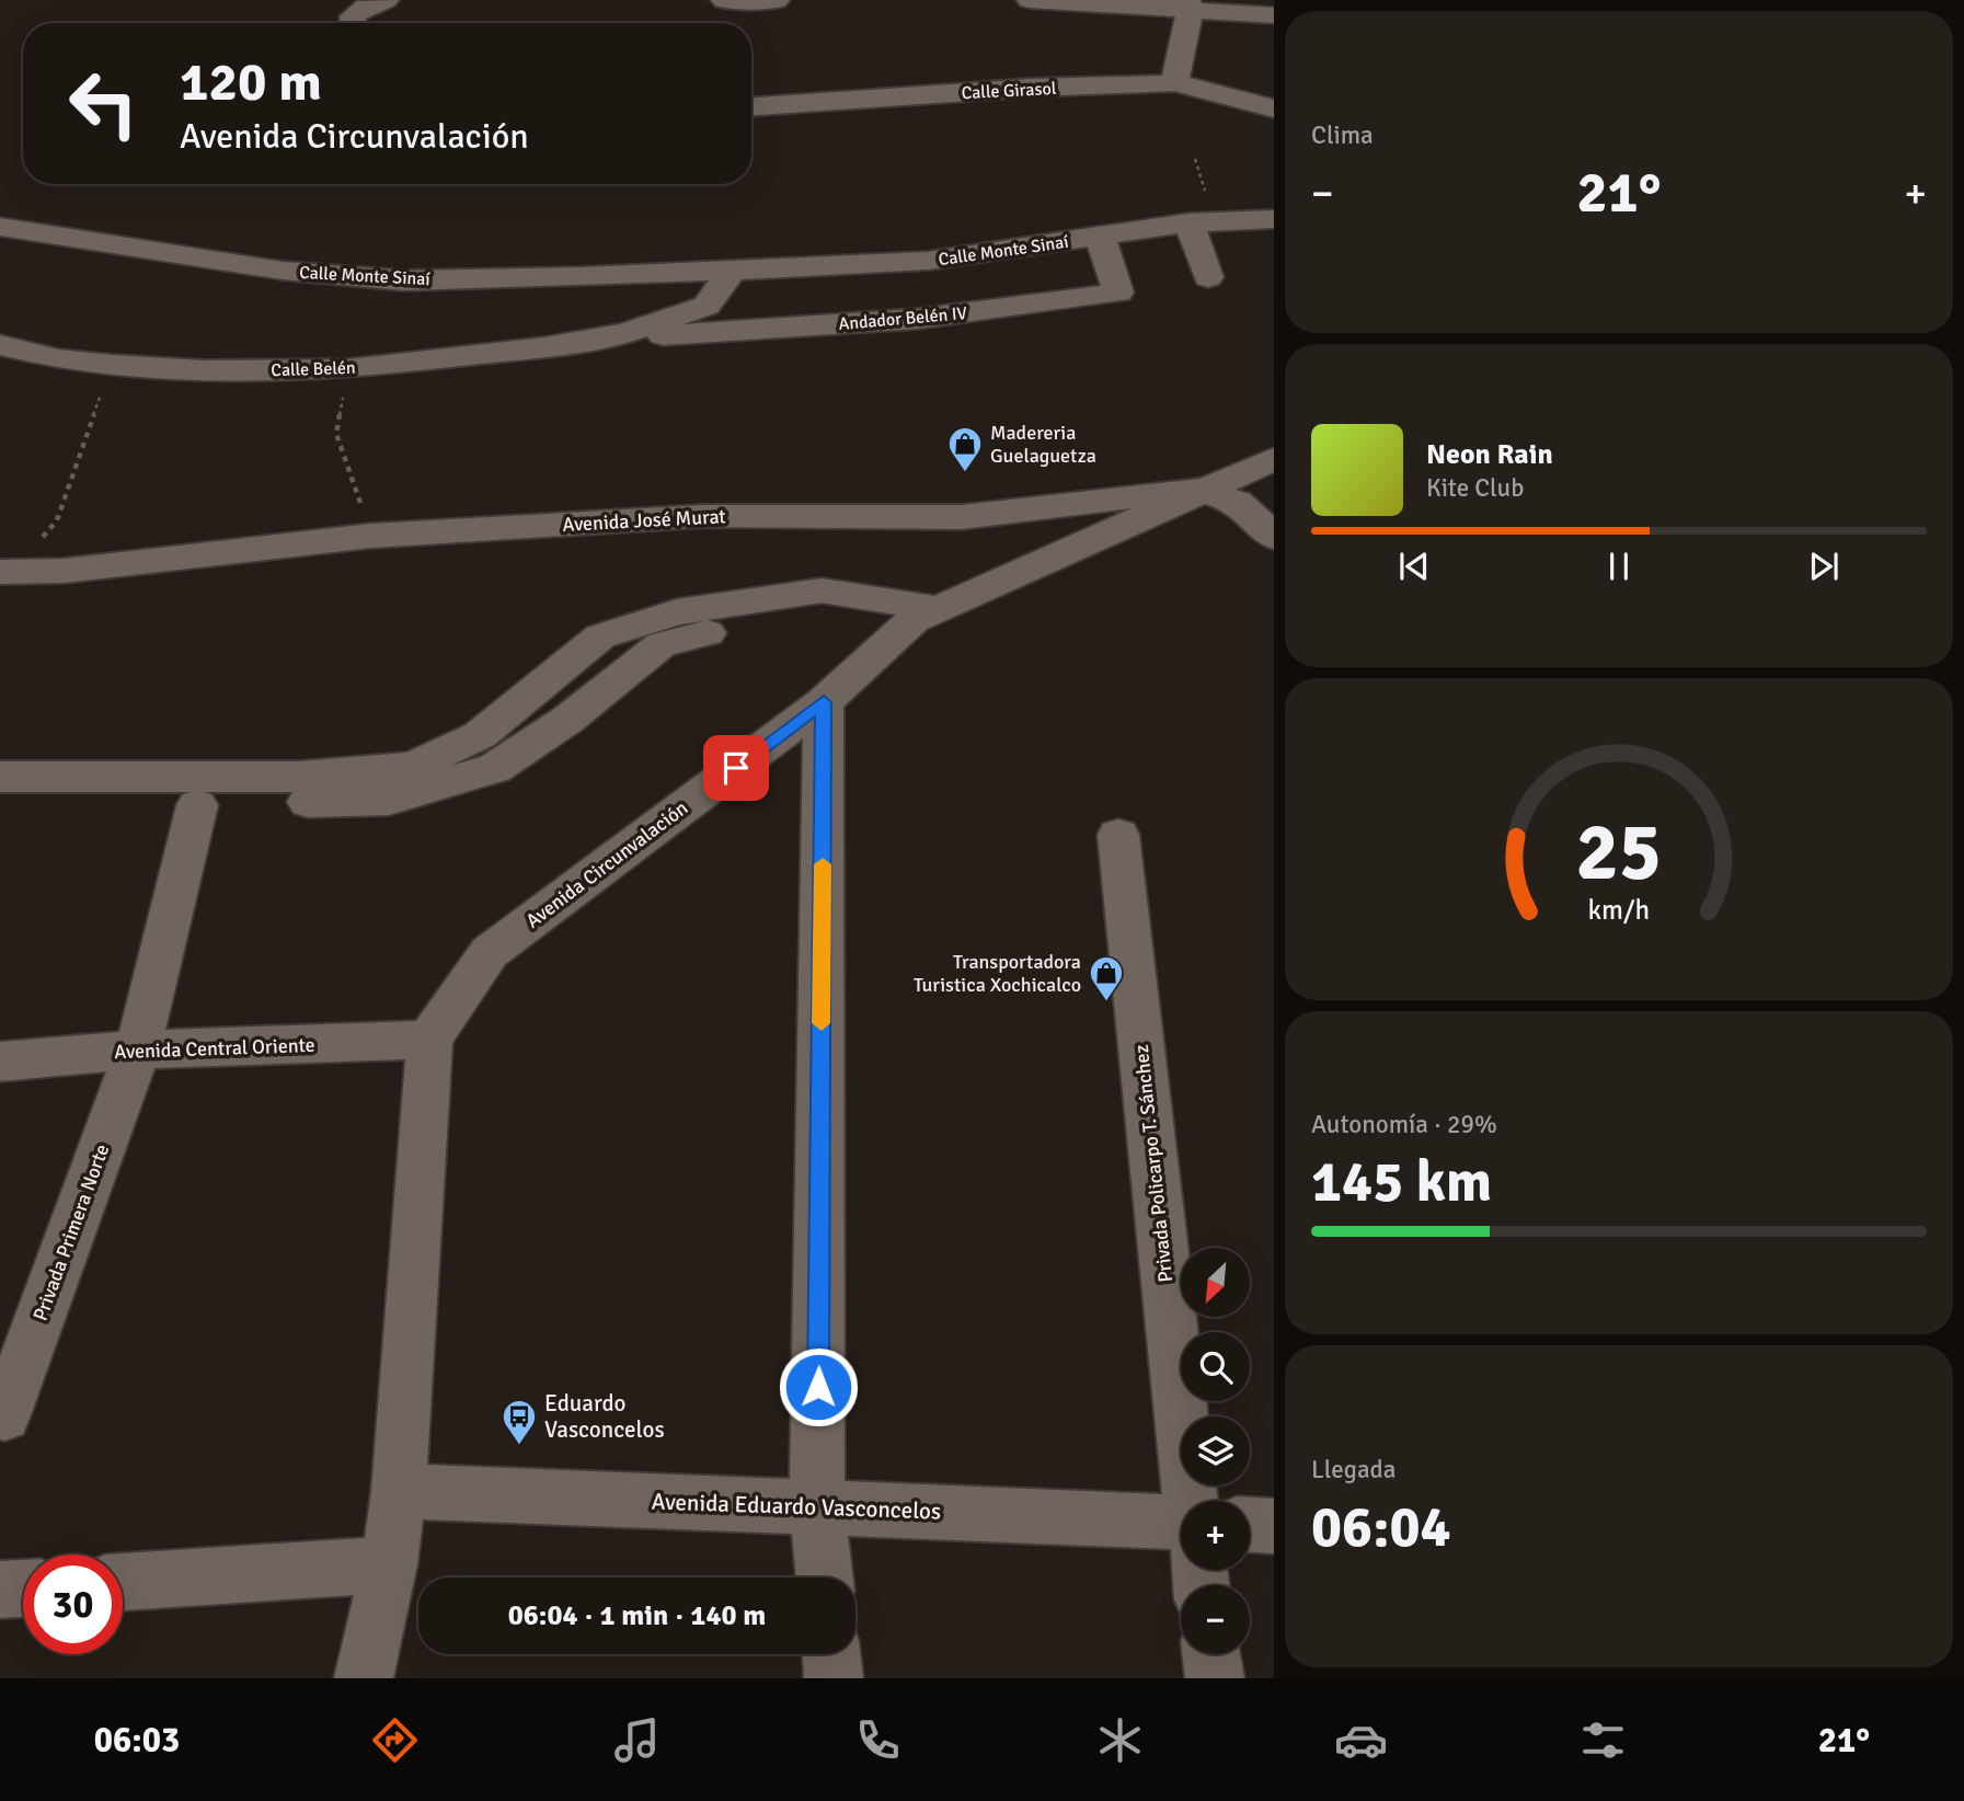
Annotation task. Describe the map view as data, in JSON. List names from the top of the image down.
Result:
{
  "streets": {
    "street": [
      "Calle Girasol",
      "Calle Monte Sinaí",
      "Andador Belén IV",
      "Calle Belén",
      "Avenida José Murat",
      "Avenida Circunvalación",
      "Avenida Central Oriente",
      "Privada Policarpo T. Sánchez",
      "Privada Primera Norte",
      "Avenida Eduardo Vasconcelos"
    ]
  },
  "crossings": [
    ["Calle Monte Sinaí", "Andador Belén IV"],
    ["Andador Belén IV", "Calle Belén"],
    ["Avenida José Murat", "Avenida Circunvalación"],
    ["Avenida Circunvalación", "Avenida Central Oriente"],
    ["Avenida Central Oriente", "Privada Primera Norte"]
  ],
  "places": {
    "shop": ["Madereria Guelaguetza", "Transportadora Turistica Xochicalco"],
    "bus stop": ["Eduardo Vasconcelos"]
  },
  "north": "bottom left",
  "page": {
    "tile": [
      "Clima",
      ["Autonomía · 29%", "145 km"],
      ["Llegada", "06:04"]
    ],
    "turn": ["120 m", "Avenida Circunvalación"],
    "heat": ["−", "21°", "+"],
    "song": ["Neon Rain", "Kite Club"],
    "map_buttons": ["+", "−"],
    "limit": "30",
    "trip": "06:04 · 1 min · 140 m",
    "tabs": ["06:03", "21°"],
    "gauge": ["25", "km/h"]
  }
}
